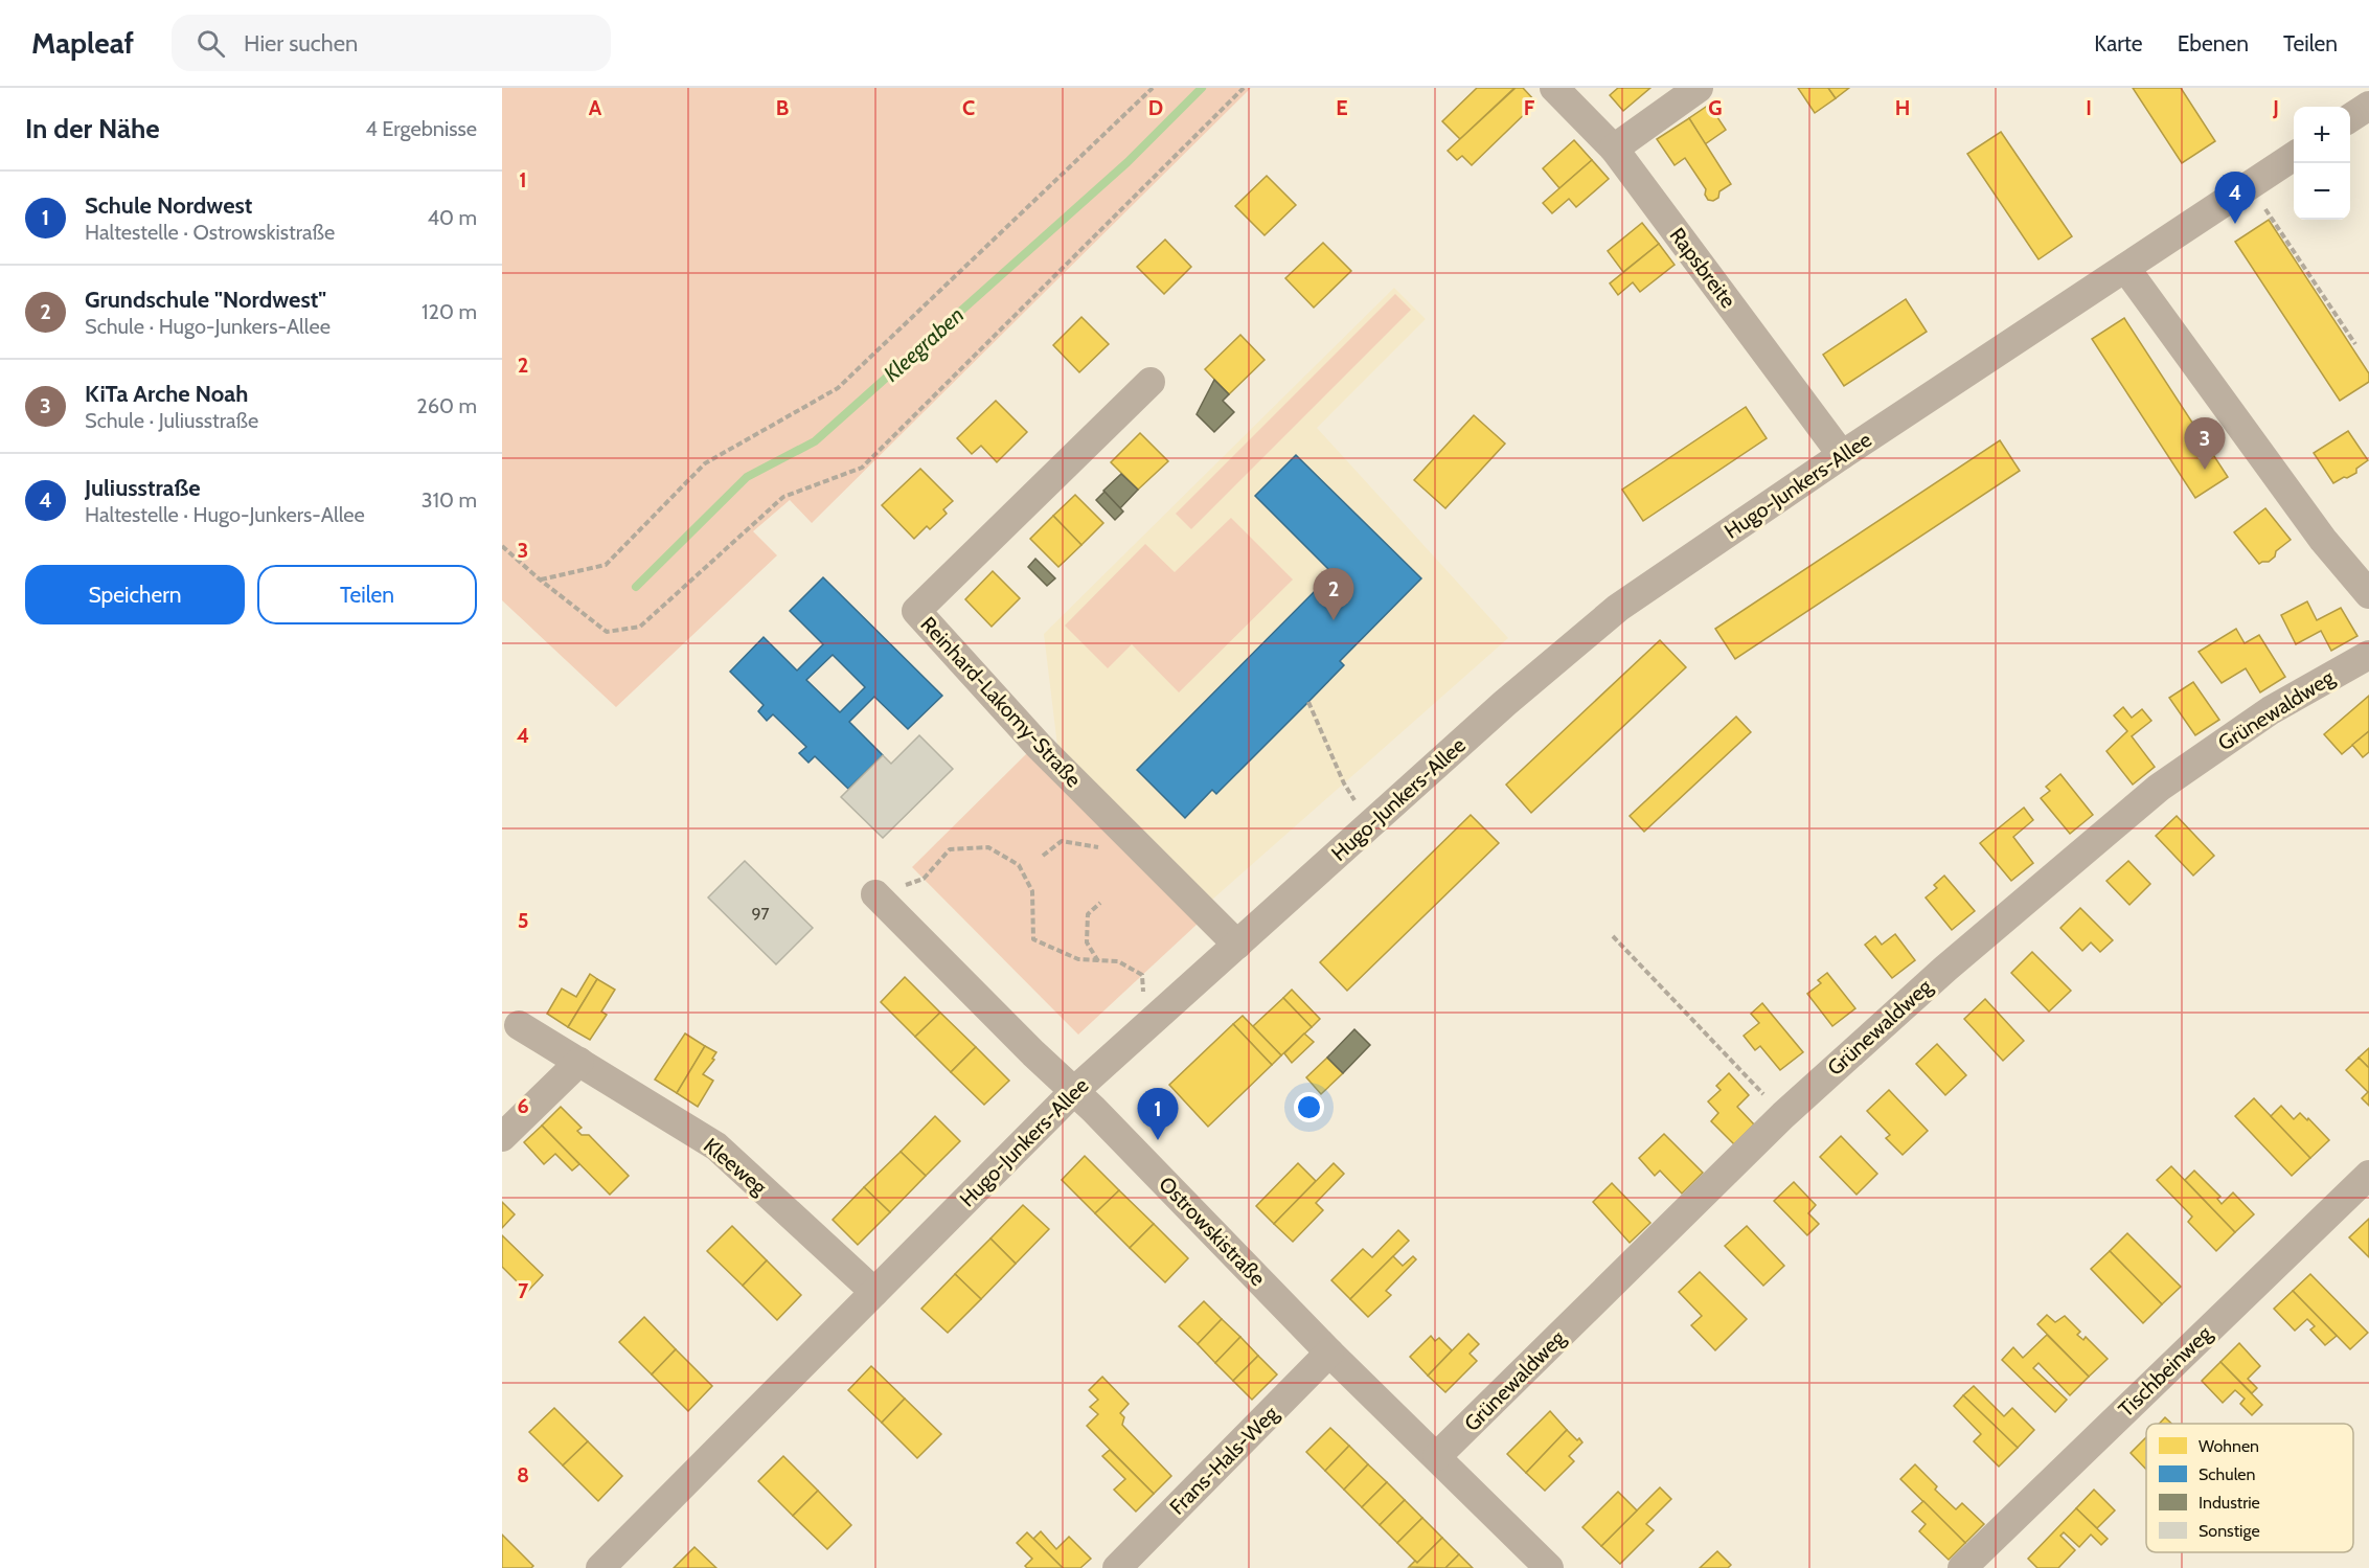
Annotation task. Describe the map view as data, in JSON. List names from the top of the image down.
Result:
{
  "streets": {
    "street": [
      "Rapsbreite",
      "Hugo-Junkers-Allee",
      "Reinhard-Lakomy-Straße",
      "Grünewaldweg",
      "Kleeweg",
      "Ostrowskistraße",
      "Tischbeinweg",
      "Frans-Hals-Weg"
    ]
  },
  "crossings": [
    ["Rapsbreite", "Hugo-Junkers-Allee"],
    ["Hugo-Junkers-Allee", "Reinhard-Lakomy-Straße"],
    ["Hugo-Junkers-Allee", "Kleeweg"],
    ["Hugo-Junkers-Allee", "Ostrowskistraße"],
    ["Grünewaldweg", "Ostrowskistraße"],
    ["Ostrowskistraße", "Frans-Hals-Weg"]
  ],
  "water": ["Kleegraben"],
  "house_numbers": ["97"],
  "legend": [
    "Wohnen",
    "Schulen",
    "Industrie",
    "Sonstige"
  ],
  "page": {
    "header": "Mapleaf",
    "search": "Hier suchen",
    "nav": ["Karte", "Ebenen", "Teilen"],
    "heading": ["In der Nähe", "4 Ergebnisse"],
    "map_buttons": ["+", "−"],
    "list": [
      {
        "mark": "1",
        "name": "Schule Nordwest",
        "note": "Haltestelle · Ostrowskistraße",
        "value": "40 m"
      },
      {
        "mark": "2",
        "name": "Grundschule \"Nordwest\"",
        "note": "Schule · Hugo-Junkers-Allee",
        "value": "120 m"
      },
      {
        "mark": "3",
        "name": "KiTa Arche Noah",
        "note": "Schule · Juliusstraße",
        "value": "260 m"
      },
      {
        "mark": "4",
        "name": "Juliusstraße",
        "note": "Haltestelle · Hugo-Junkers-Allee",
        "value": "310 m"
      }
    ],
    "pins": [
      "4",
      "3",
      "2",
      "1"
    ],
    "buttons": ["Speichern", "Teilen"]
  },
  "grid": {
    "columns": [
      "A",
      "B",
      "C",
      "D",
      "E",
      "F",
      "G",
      "H",
      "I",
      "J"
    ],
    "rows": [
      "1",
      "2",
      "3",
      "4",
      "5",
      "6",
      "7",
      "8"
    ]
  }
}
